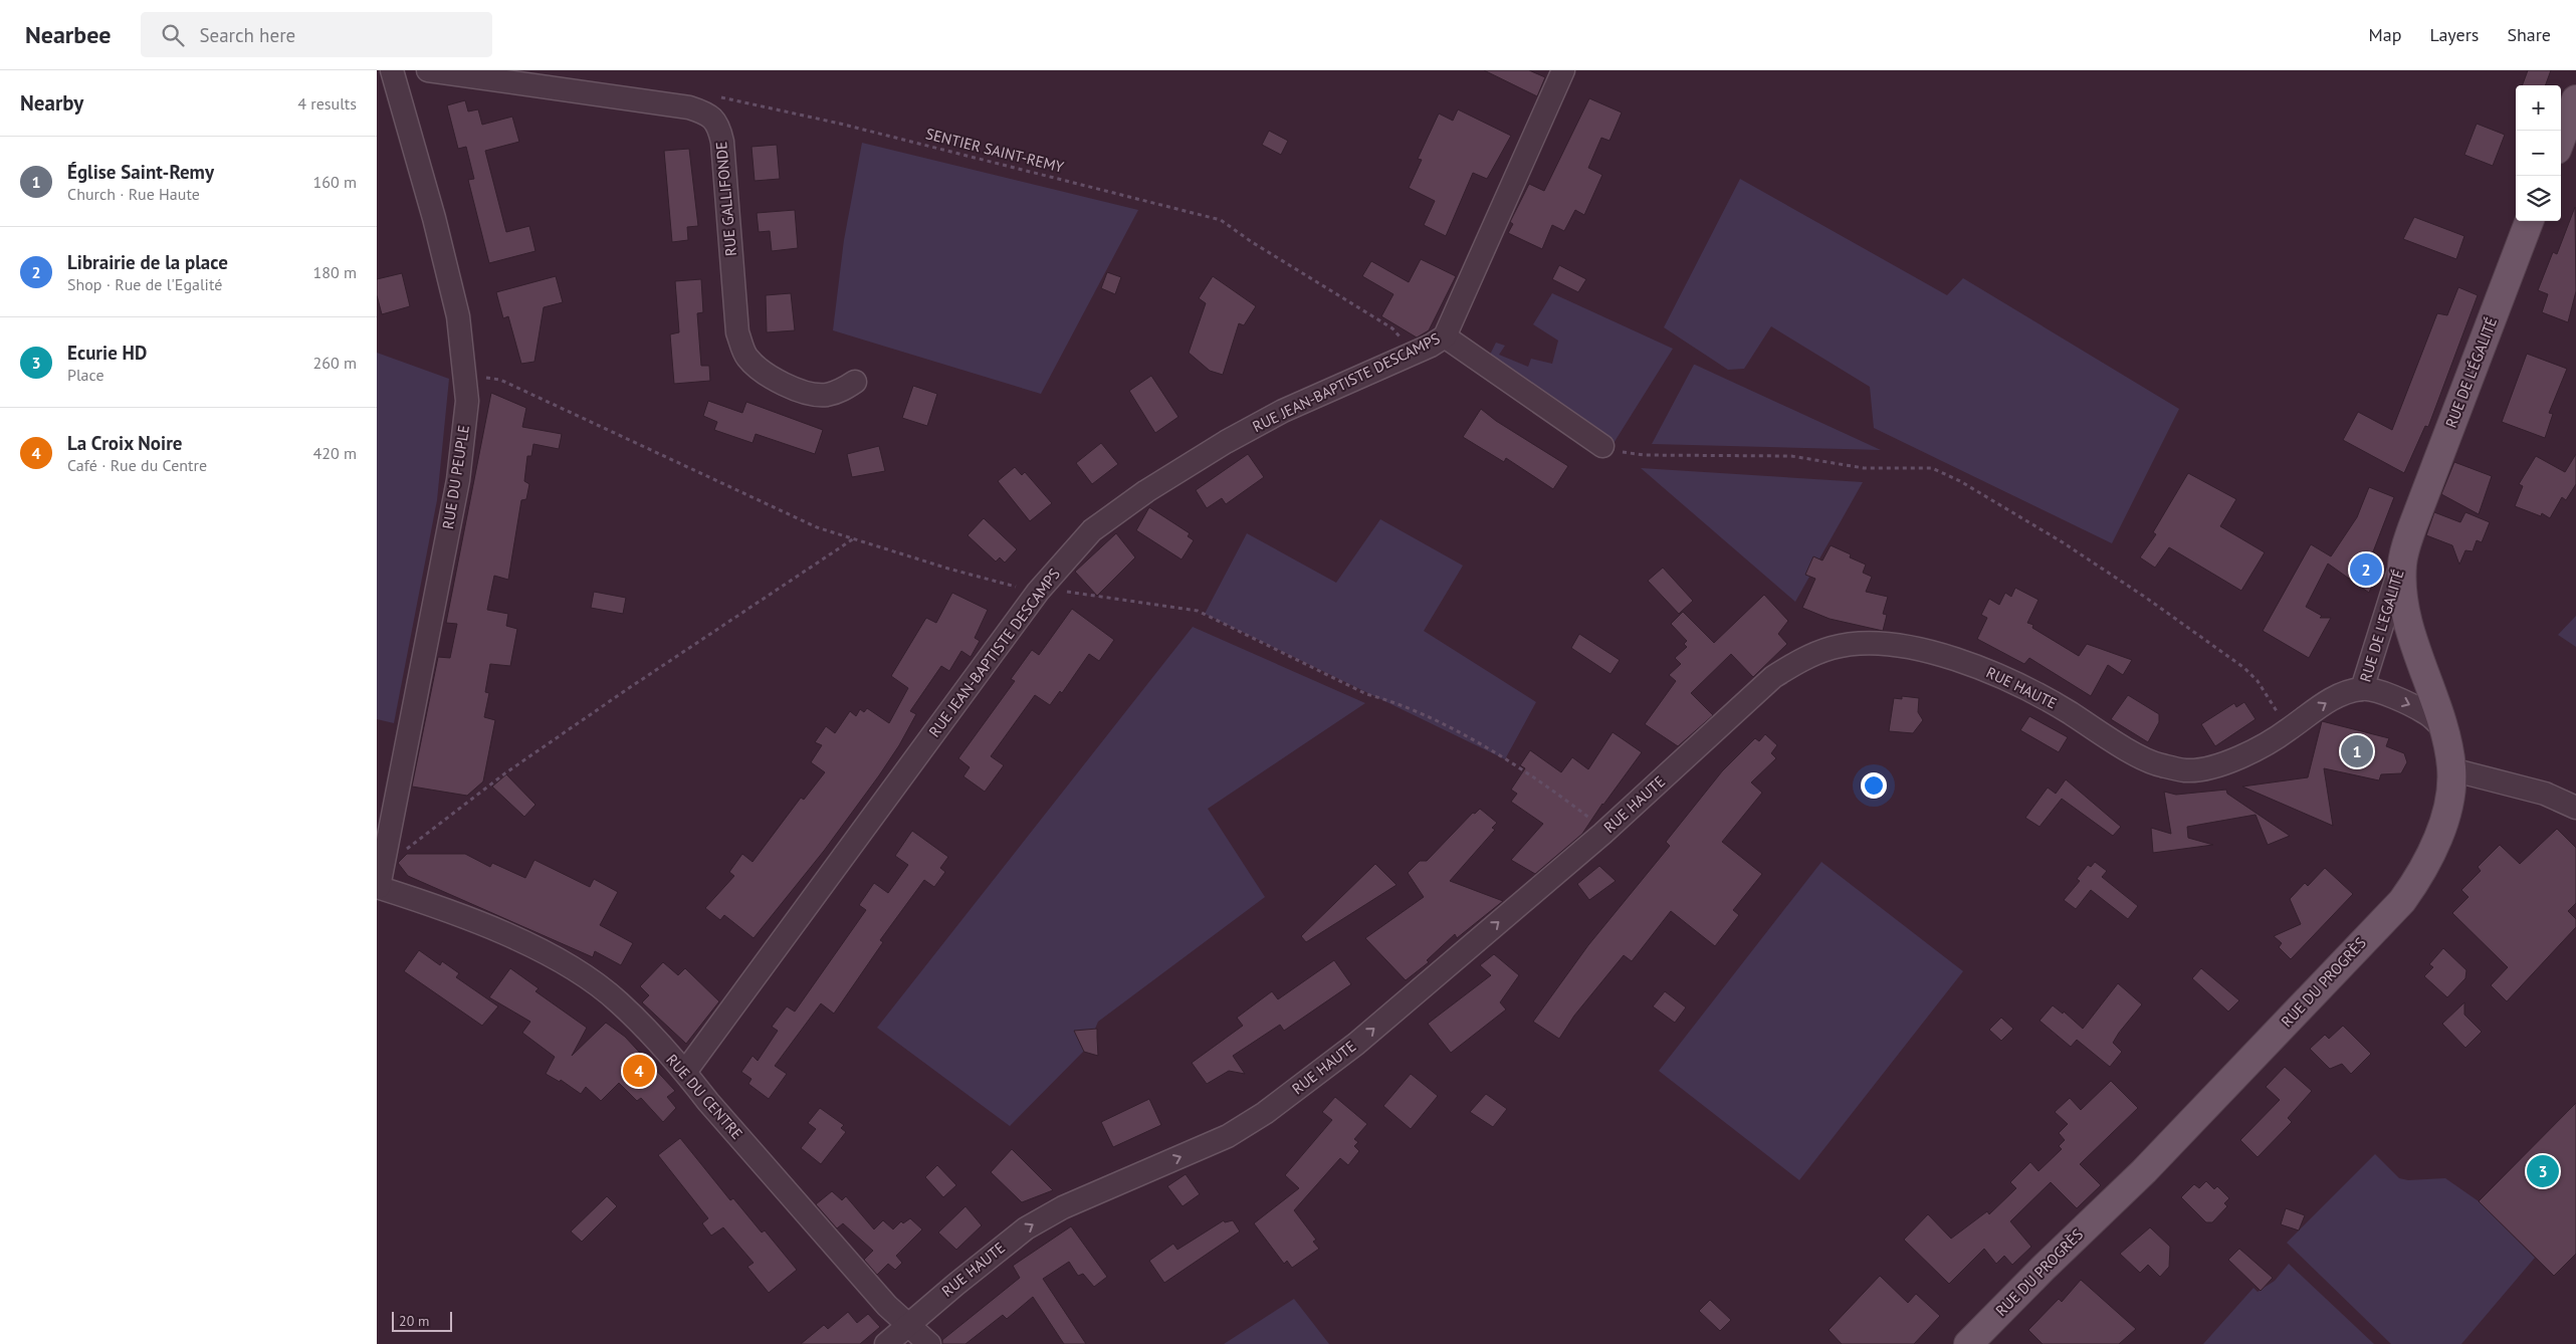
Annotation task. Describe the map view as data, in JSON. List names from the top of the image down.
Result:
{
  "streets": {
    "main road": ["RUE DE L'ÉGALITÉ", "RUE DU PROGRÈS"],
    "street": [
      "RUE GALLIFONDE",
      "RUE JEAN-BAPTISTE DESCAMPS",
      "RUE DU PEUPLE",
      "RUE DE L'EGALITÉ",
      "RUE HAUTE",
      "RUE DU CENTRE"
    ],
    "path": ["SENTIER SAINT-REMY"]
  },
  "crossings": [
    ["SENTIER SAINT-REMY", "RUE JEAN-BAPTISTE DESCAMPS"],
    ["RUE DE L'ÉGALITÉ", "RUE DU PROGRÈS"],
    ["RUE JEAN-BAPTISTE DESCAMPS", "RUE DU CENTRE"],
    ["RUE DU PEUPLE", "RUE DU CENTRE"],
    ["RUE DE L'EGALITÉ", "RUE HAUTE"],
    ["RUE DE L'EGALITÉ", "RUE DU PROGRÈS"],
    ["RUE HAUTE", "RUE DU CENTRE"]
  ],
  "one_way": ["RUE HAUTE"],
  "scale_bar": "20 m",
  "page": {
    "header": "Nearbee",
    "search": "Search here",
    "nav": ["Map", "Layers", "Share"],
    "heading": ["Nearby", "4 results"],
    "map_buttons": ["+", "−"],
    "list": [
      {
        "mark": "1",
        "name": "Église Saint-Remy",
        "note": "Church · Rue Haute",
        "value": "160 m"
      },
      {
        "mark": "2",
        "name": "Librairie de la place",
        "note": "Shop · Rue de l'Egalité",
        "value": "180 m"
      },
      {
        "mark": "3",
        "name": "Ecurie HD",
        "note": "Place",
        "value": "260 m"
      },
      {
        "mark": "4",
        "name": "La Croix Noire",
        "note": "Café · Rue du Centre",
        "value": "420 m"
      }
    ],
    "pins": [
      "2",
      "1",
      "4",
      "3"
    ],
    "scale": "20 m"
  }
}
